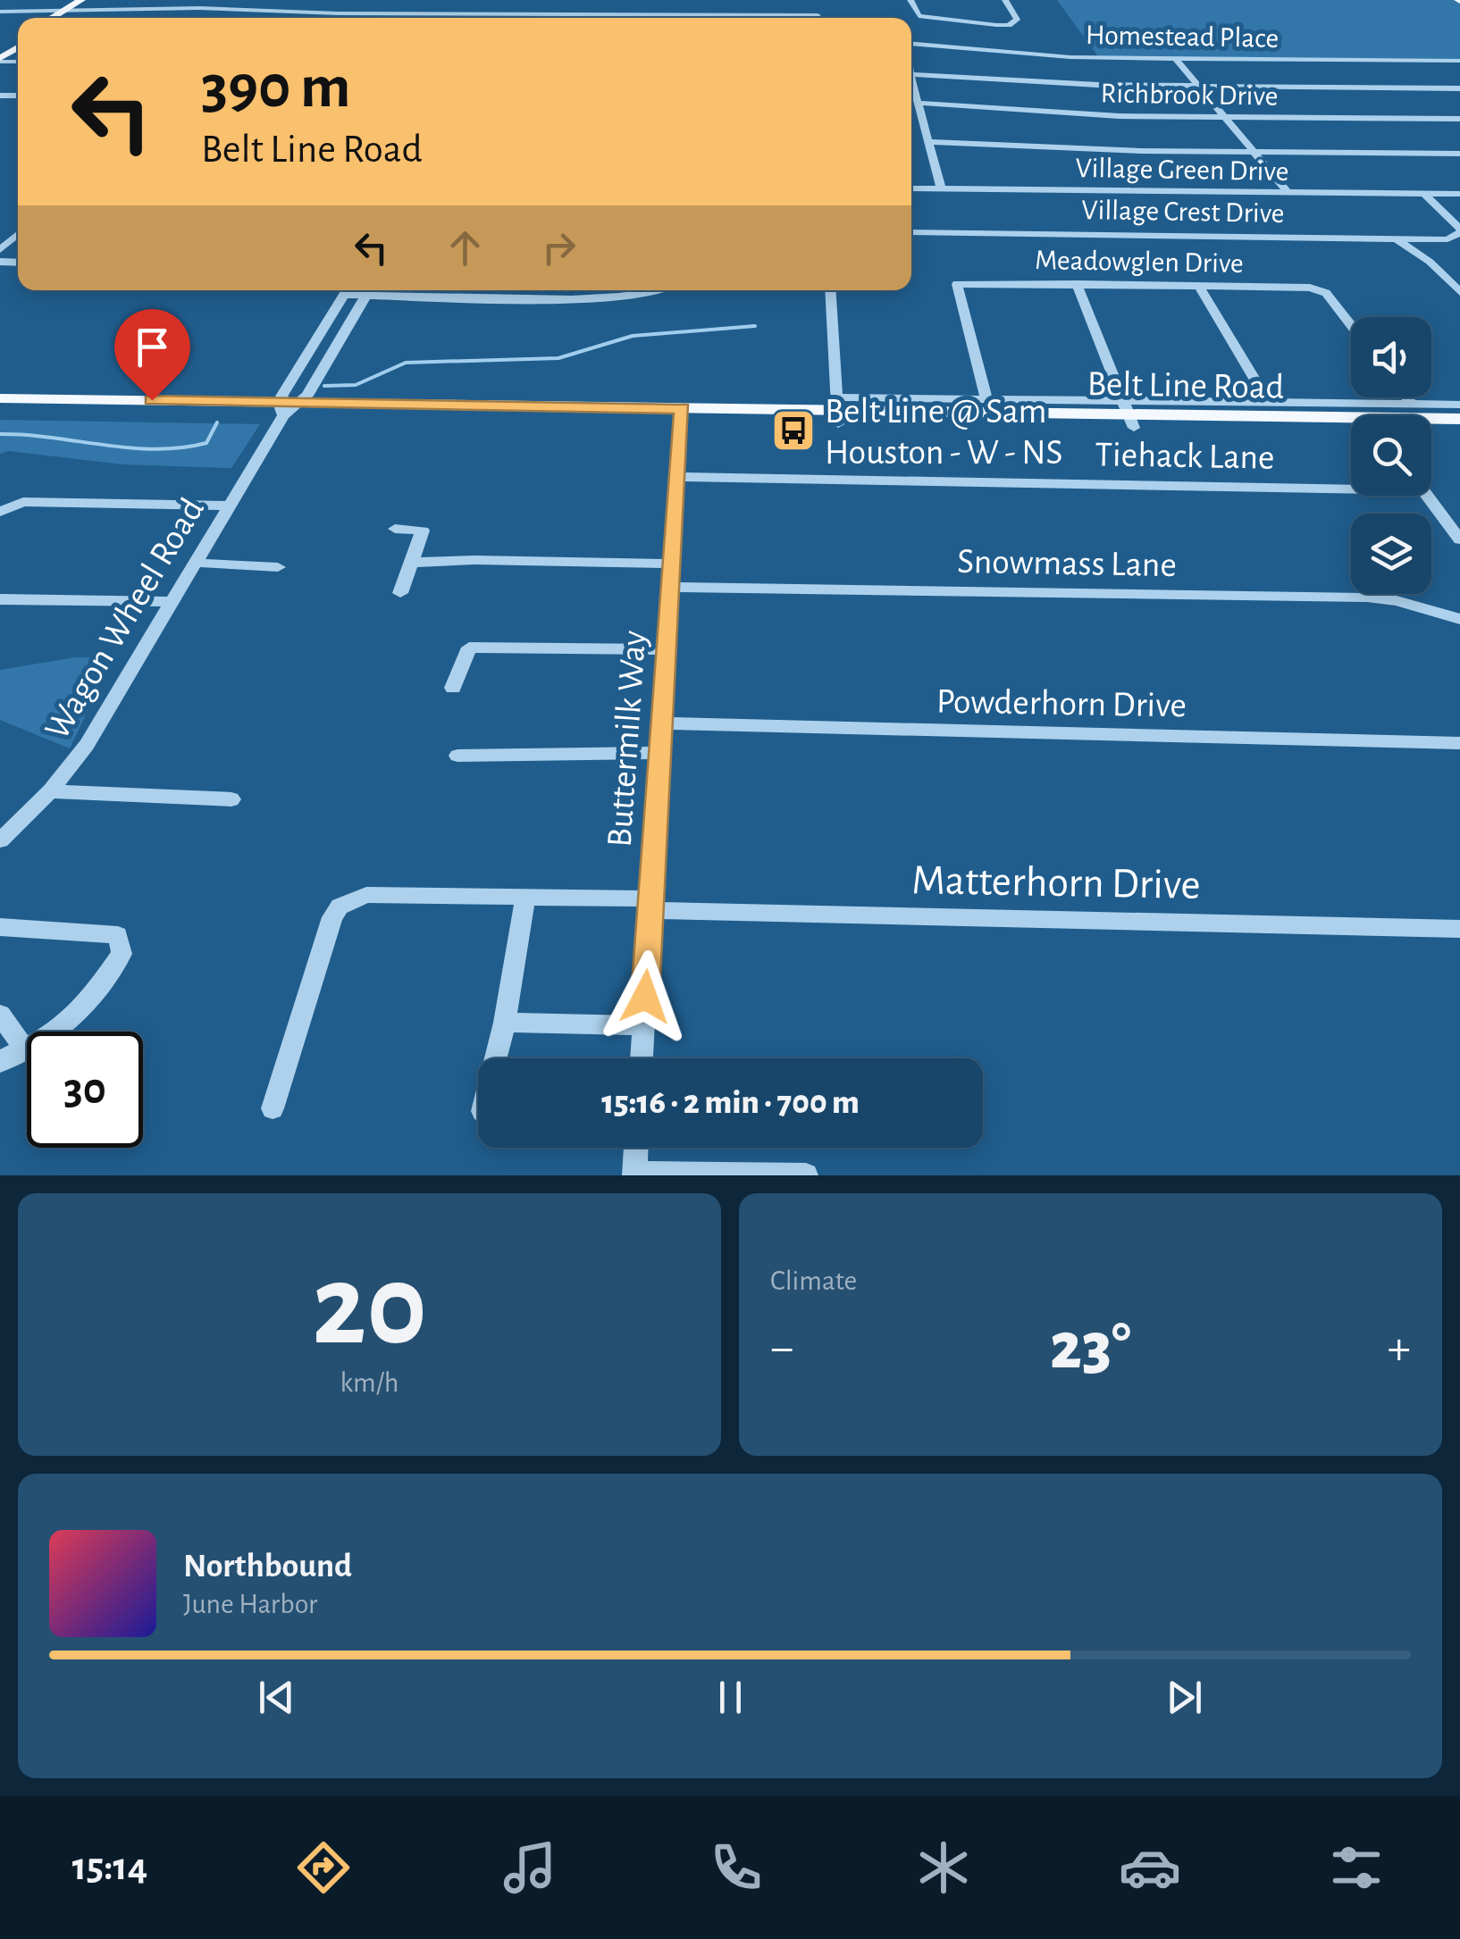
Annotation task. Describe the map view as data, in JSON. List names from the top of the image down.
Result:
{
  "streets": {
    "main road": ["Belt Line Road"],
    "street": [
      "Homestead Place",
      "Richbrook Drive",
      "Village Green Drive",
      "Village Crest Drive",
      "Meadowglen Drive",
      "Tiehack Lane",
      "Snowmass Lane",
      "Wagon Wheel Road",
      "Powderhorn Drive",
      "Buttermilk Way",
      "Matterhorn Drive"
    ]
  },
  "crossings": [
    ["Village Green Drive", "Village Crest Drive"],
    ["Belt Line Road", "Wagon Wheel Road"],
    ["Belt Line Road", "Buttermilk Way"],
    ["Tiehack Lane", "Buttermilk Way"],
    ["Snowmass Lane", "Buttermilk Way"],
    ["Powderhorn Drive", "Buttermilk Way"],
    ["Buttermilk Way", "Matterhorn Drive"]
  ],
  "places": {
    "bus stop": ["Belt Line @ Sam Houston - W - NS"]
  },
  "page": {
    "turn": ["390 m", "Belt Line Road"],
    "limit": "30",
    "trip": "15:16 · 2 min · 700 m",
    "tile": [
      ["20", "km/h"],
      "Climate"
    ],
    "heat": ["−", "23°", "+"],
    "song": ["Northbound", "June Harbor"],
    "tabs": "15:14"
  }
}
